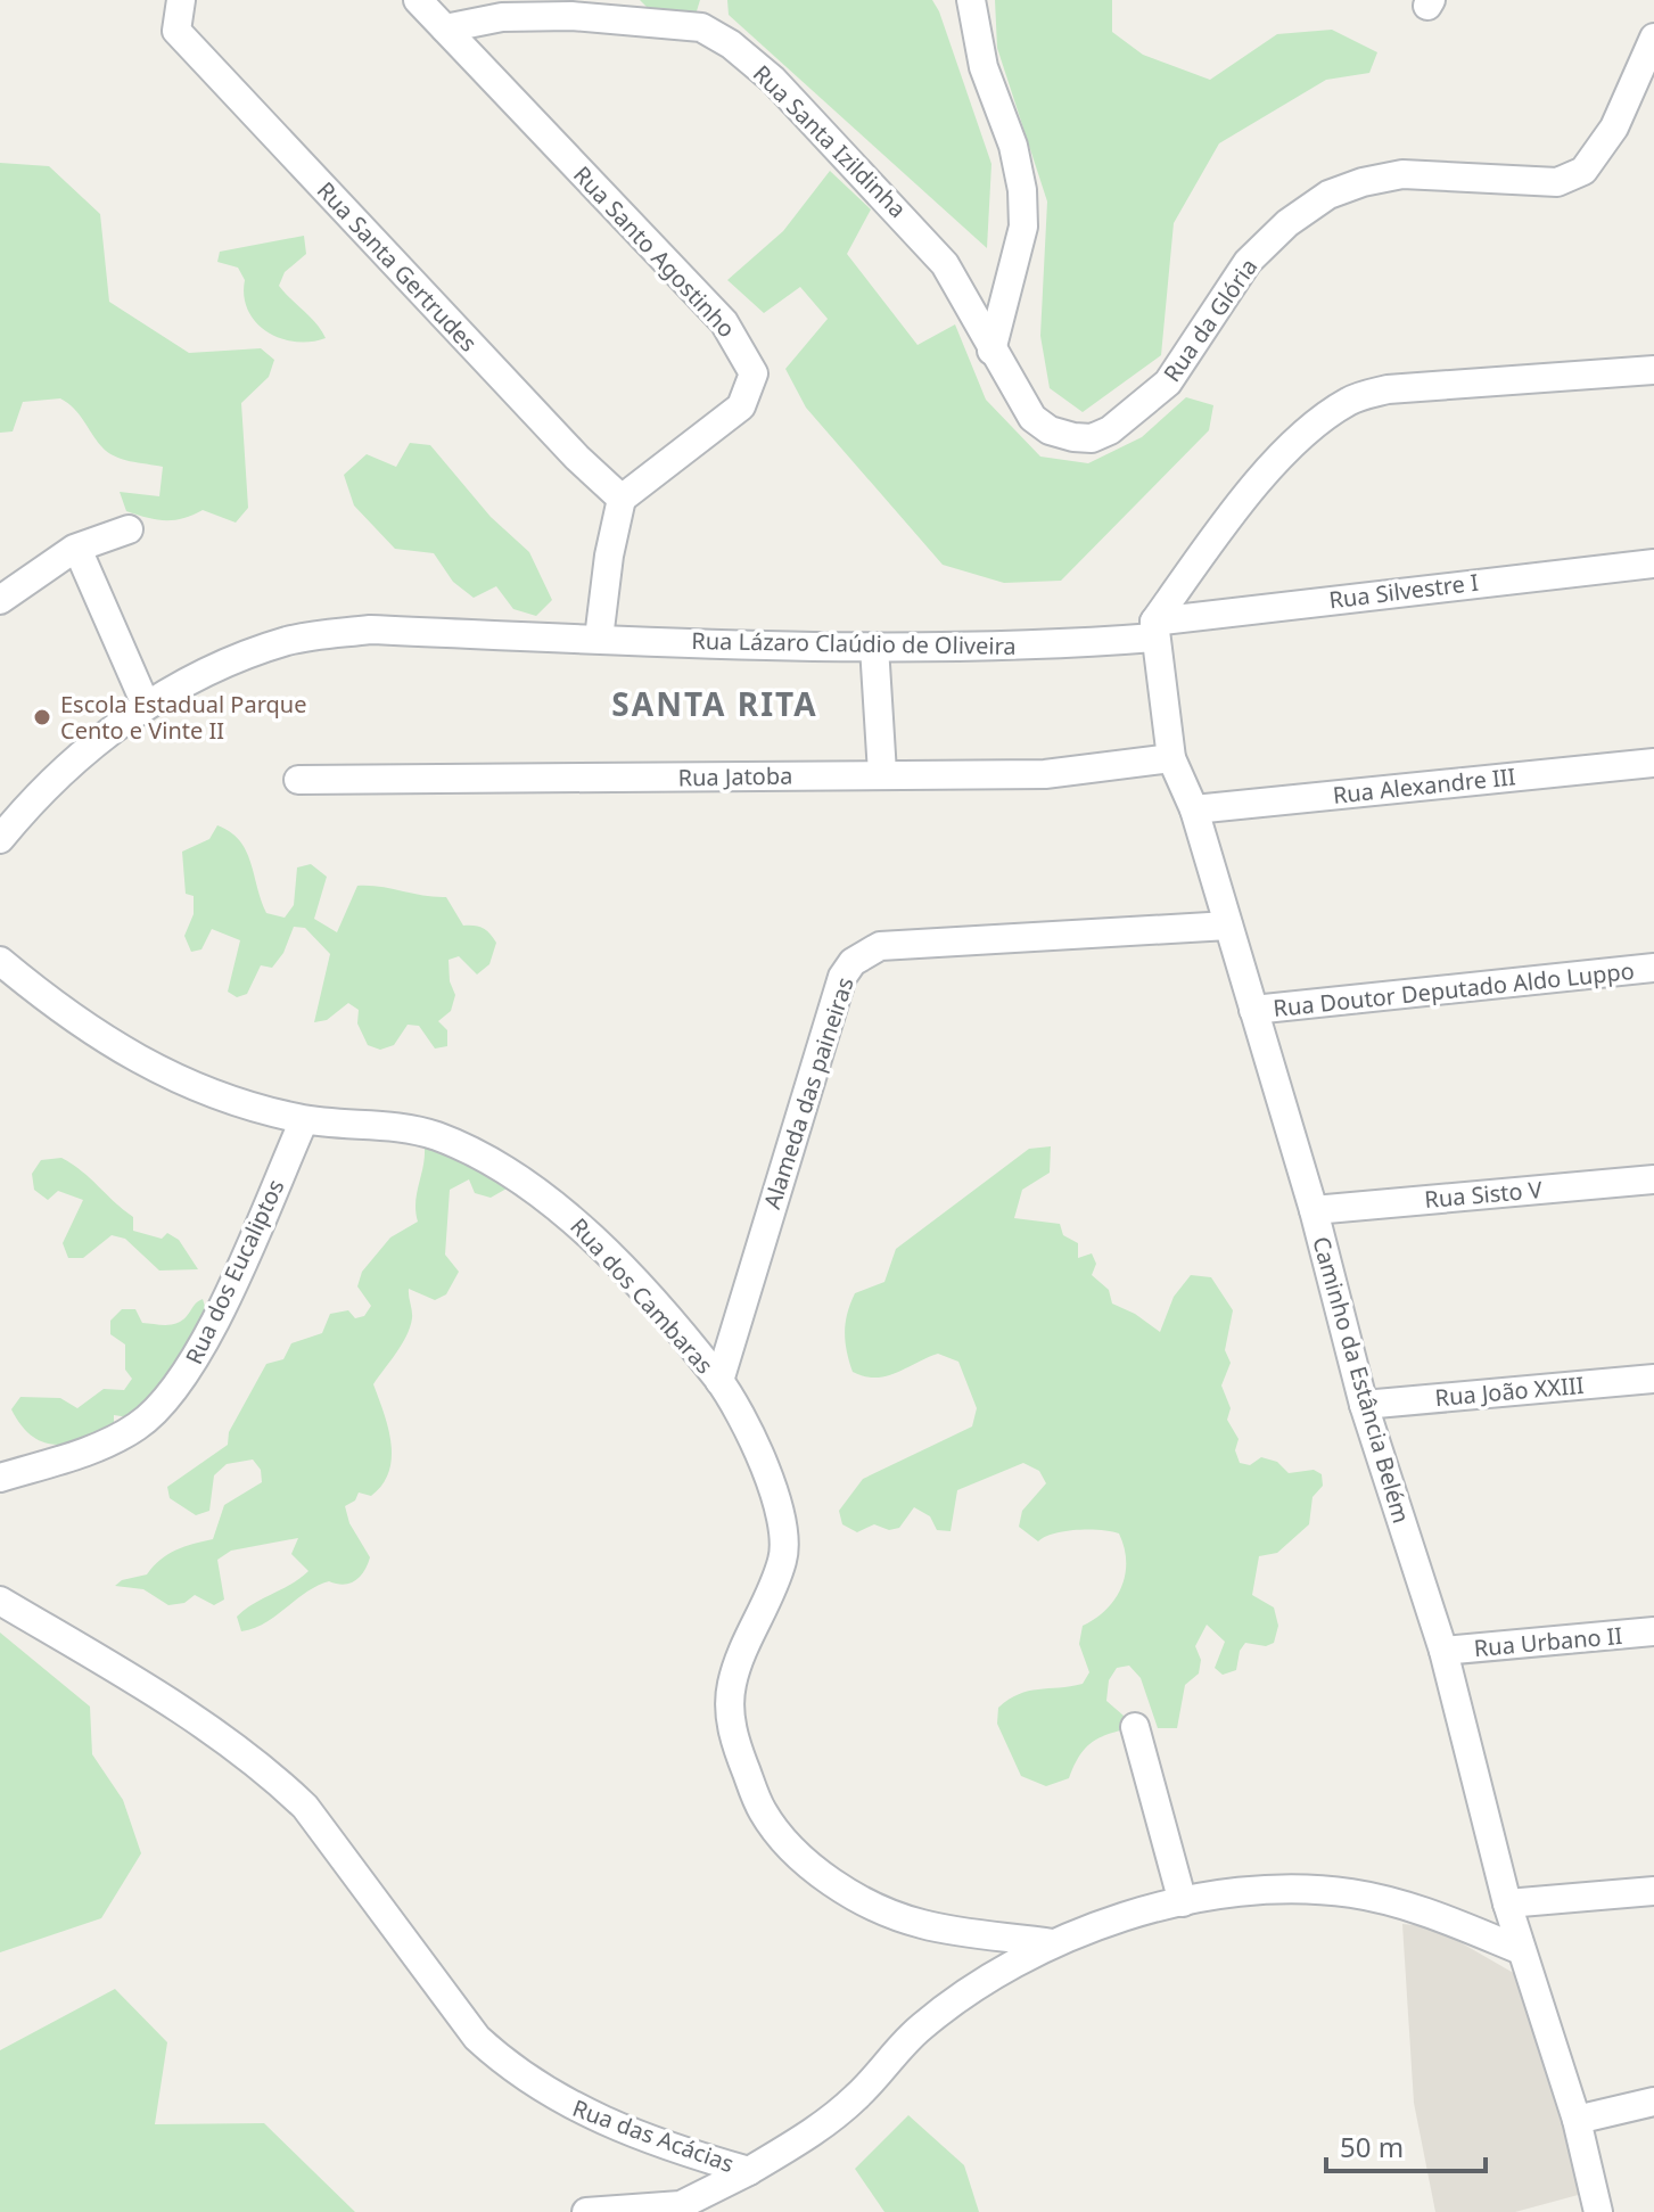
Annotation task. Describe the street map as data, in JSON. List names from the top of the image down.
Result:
{
  "streets": {
    "street": [
      "Rua Santa Izildinha",
      "Rua Santo Agostinho",
      "Rua Santa Gertrudes",
      "Rua da Glória",
      "Rua Silvestre I",
      "Rua Lázaro Claúdio de Oliveira",
      "Rua Jatoba",
      "Rua Alexandre III",
      "Rua Doutor Deputado Aldo Luppo",
      "Alameda das paineiras",
      "Rua Sisto V",
      "Rua dos Eucaliptos",
      "Rua dos Cambaras",
      "Caminho da Estância Belém",
      "Rua João XXIII",
      "Rua Urbano II",
      "Rua das Acácias"
    ]
  },
  "crossings": [
    ["Rua Santa Izildinha", "Rua Santo Agostinho"],
    ["Rua Santa Izildinha", "Rua da Glória"],
    ["Rua Santo Agostinho", "Rua Santa Gertrudes"],
    ["Rua Silvestre I", "Rua Lázaro Claúdio de Oliveira"],
    ["Rua Silvestre I", "Caminho da Estância Belém"],
    ["Rua Lázaro Claúdio de Oliveira", "Caminho da Estância Belém"],
    ["Rua Jatoba", "Caminho da Estância Belém"],
    ["Rua Alexandre III", "Caminho da Estância Belém"],
    ["Rua Doutor Deputado Aldo Luppo", "Caminho da Estância Belém"],
    ["Alameda das paineiras", "Rua dos Cambaras"],
    ["Alameda das paineiras", "Caminho da Estância Belém"],
    ["Rua Sisto V", "Caminho da Estância Belém"],
    ["Rua dos Eucaliptos", "Rua dos Cambaras"],
    ["Rua dos Cambaras", "Rua das Acácias"],
    ["Caminho da Estância Belém", "Rua João XXIII"],
    ["Caminho da Estância Belém", "Rua Urbano II"],
    ["Caminho da Estância Belém", "Rua das Acácias"]
  ],
  "districts": ["SANTA RITA"],
  "places": ["Escola Estadual Parque Cento e Vinte II"],
  "scale_bar": "50 m"
}
